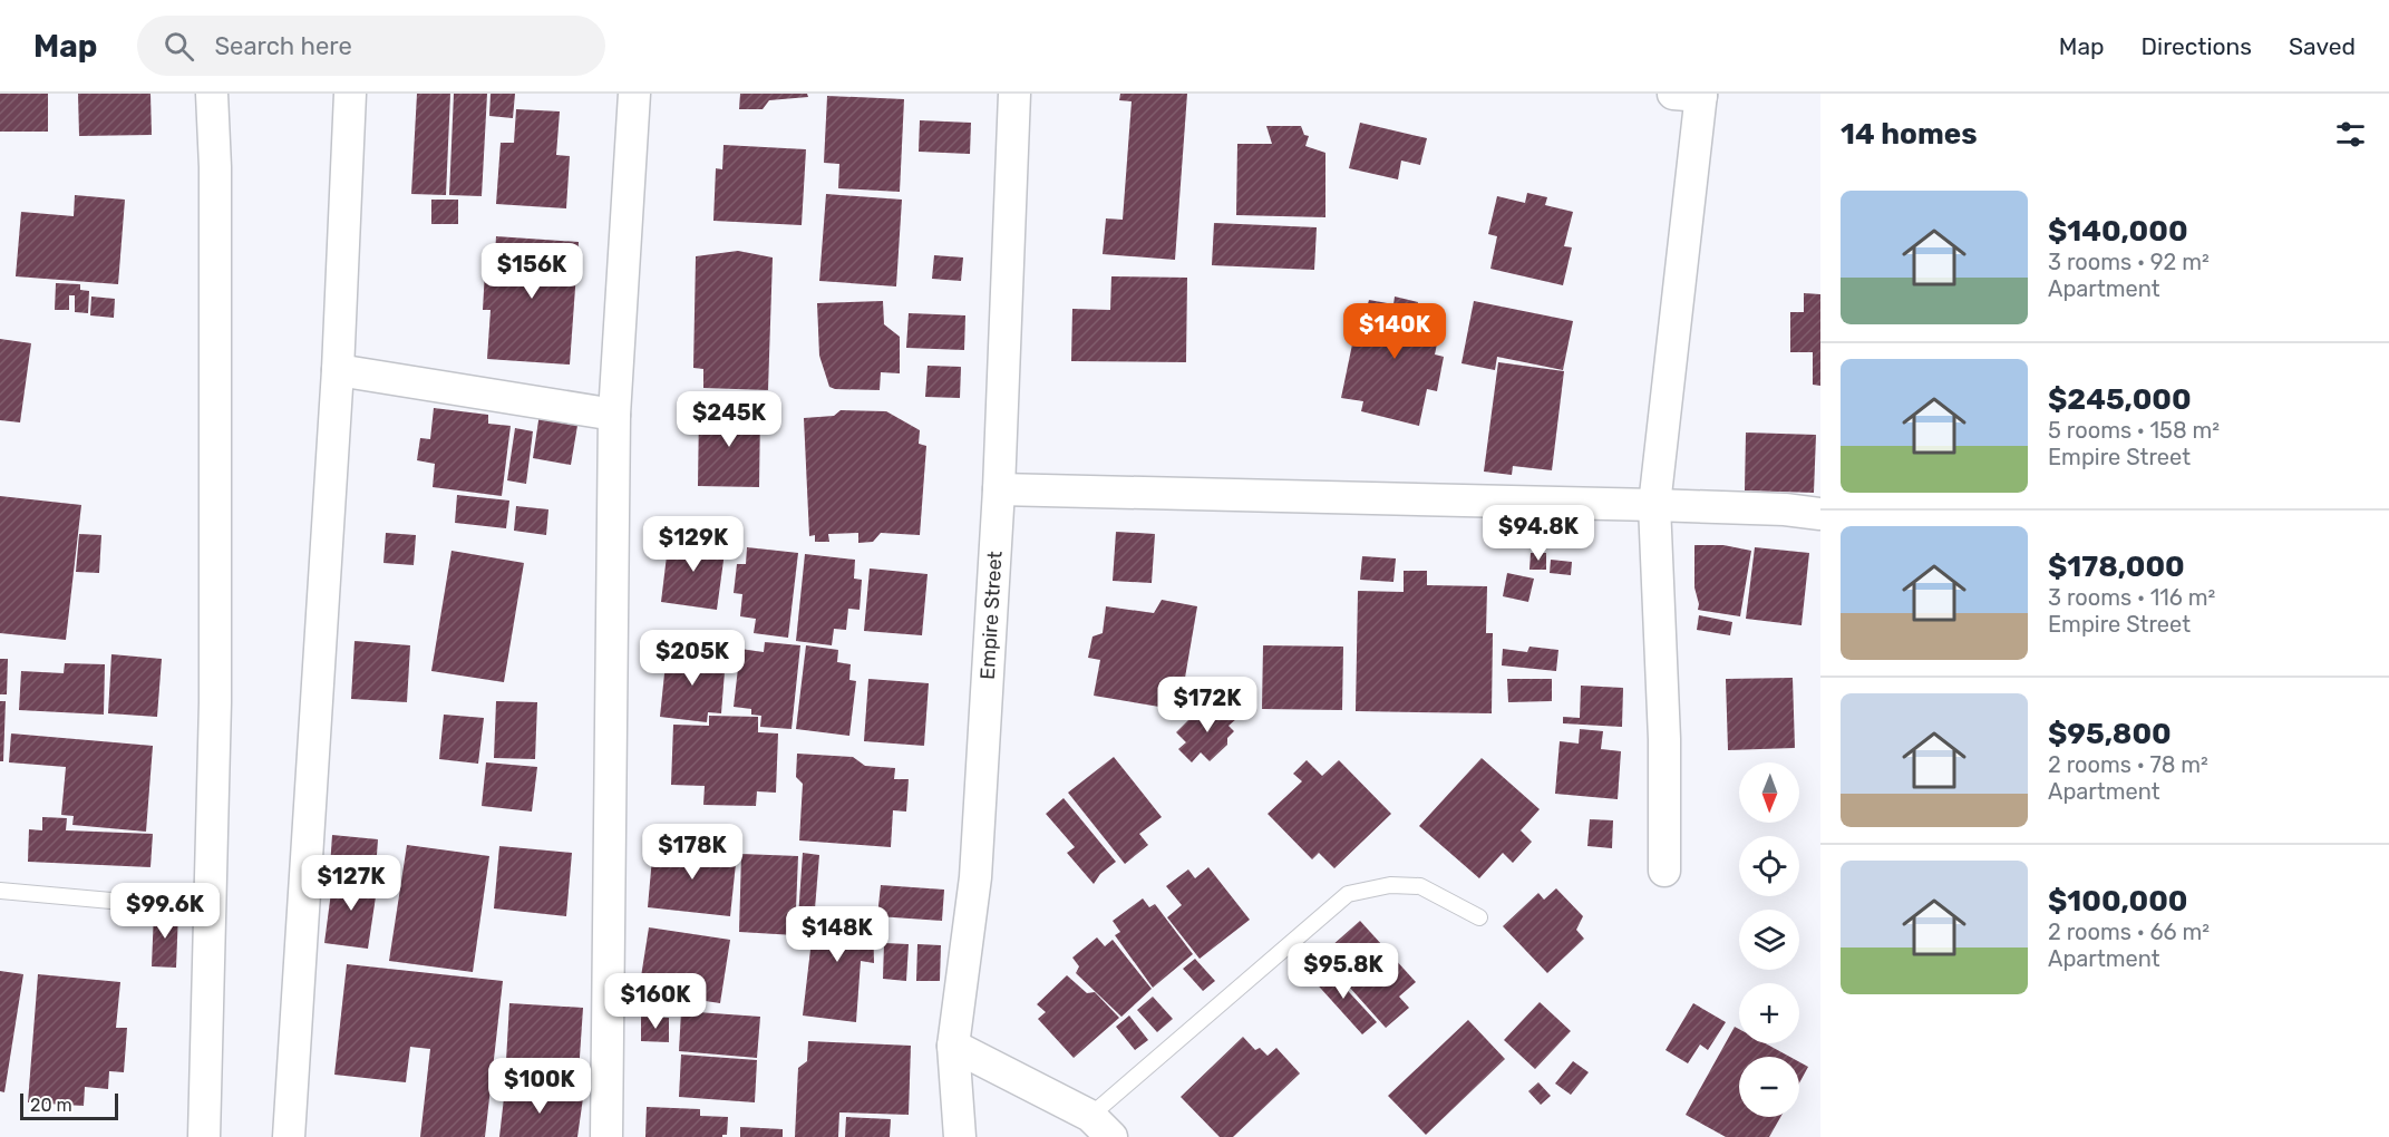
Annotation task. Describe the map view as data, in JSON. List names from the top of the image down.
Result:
{
  "streets": {
    "street": ["Empire Street"]
  },
  "scale_bar": "20 m",
  "north": "bottom",
  "page": {
    "header": "Map",
    "search": "Search here",
    "nav": ["Map", "Directions", "Saved"],
    "heading": "14 homes",
    "list": [
      {
        "name": "$140,000",
        "note": "3 rooms · 92 m² · Apartment"
      },
      {
        "name": "$245,000",
        "note": "5 rooms · 158 m² · Empire Street"
      },
      {
        "name": "$178,000",
        "note": "3 rooms · 116 m² · Empire Street"
      },
      {
        "name": "$95,800",
        "note": "2 rooms · 78 m² · Apartment"
      },
      {
        "name": "$100,000",
        "note": "2 rooms · 66 m² · Apartment"
      }
    ],
    "price": [
      "$156K",
      "$140K",
      "$245K",
      "$94.8K",
      "$129K",
      "$205K",
      "$172K",
      "$178K",
      "$127K",
      "$99.6K",
      "$148K",
      "$95.8K",
      "$160K",
      "$100K"
    ],
    "map_buttons": ["+", "−"],
    "scale": "20 m"
  }
}
